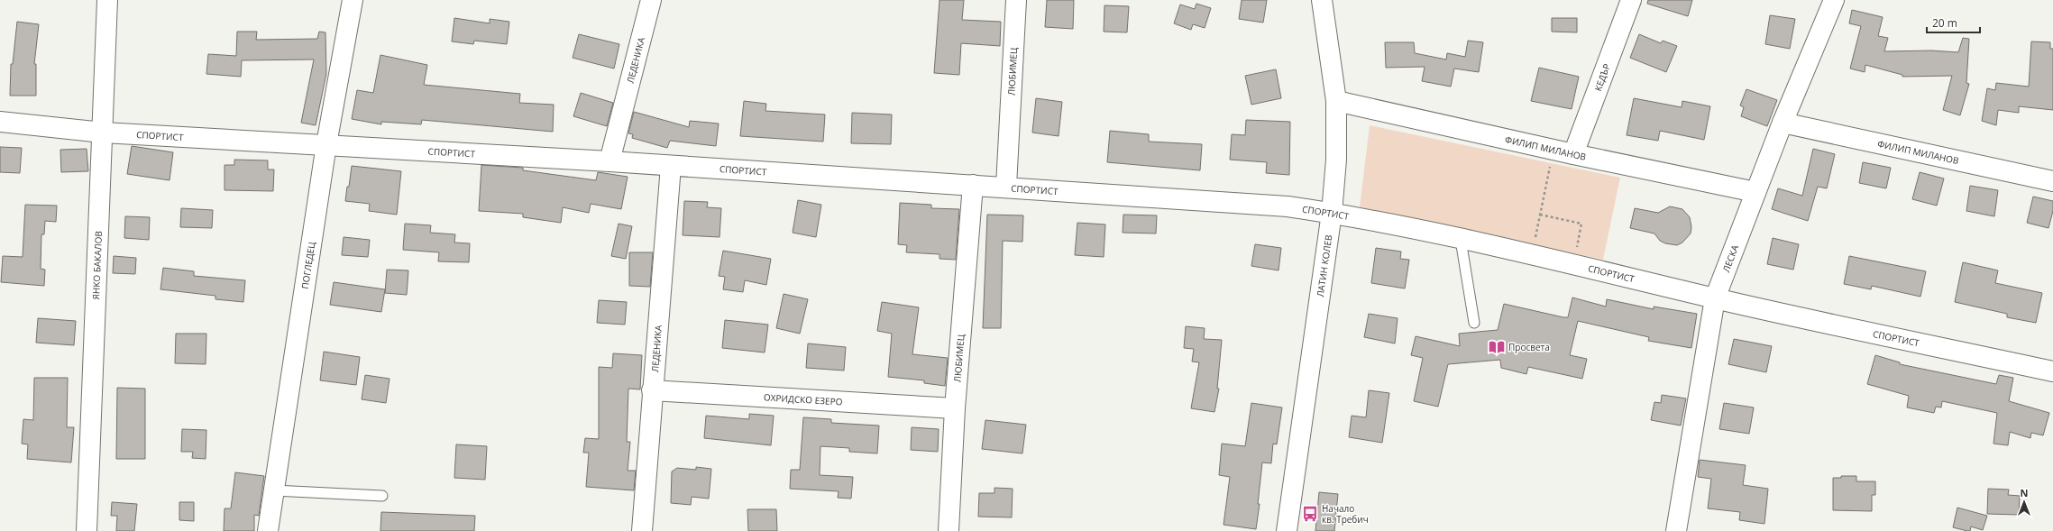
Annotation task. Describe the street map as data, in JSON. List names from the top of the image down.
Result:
{
  "streets": {
    "street": [
      "ЛЕДЕНИКА",
      "ЛЮБИМЕЦ",
      "КЕДЪР",
      "СПОРТИСТ",
      "ФИЛИП МИЛАНОВ",
      "ЛЕСКА",
      "ПОГЛЕДЕЦ",
      "ЯНКО БАКАЛОВ",
      "ЛАТИН КОЛЕВ",
      "ОХРИДСКО ЕЗЕРО"
    ]
  },
  "crossings": [
    ["ЛЕДЕНИКА", "СПОРТИСТ"],
    ["ЛЕДЕНИКА", "ОХРИДСКО ЕЗЕРО"],
    ["ЛЮБИМЕЦ", "СПОРТИСТ"],
    ["ЛЮБИМЕЦ", "ОХРИДСКО ЕЗЕРО"],
    ["КЕДЪР", "ФИЛИП МИЛАНОВ"],
    ["СПОРТИСТ", "ЛЕСКА"],
    ["СПОРТИСТ", "ПОГЛЕДЕЦ"],
    ["СПОРТИСТ", "ЯНКО БАКАЛОВ"],
    ["СПОРТИСТ", "ЛАТИН КОЛЕВ"],
    ["ФИЛИП МИЛАНОВ", "ЛЕСКА"],
    ["ФИЛИП МИЛАНОВ", "ЛАТИН КОЛЕВ"]
  ],
  "places": {
    "library": ["Просвета"],
    "bus stop": ["Начало кв. Требич"]
  },
  "scale_bar": "20 m",
  "north": "top"
}
